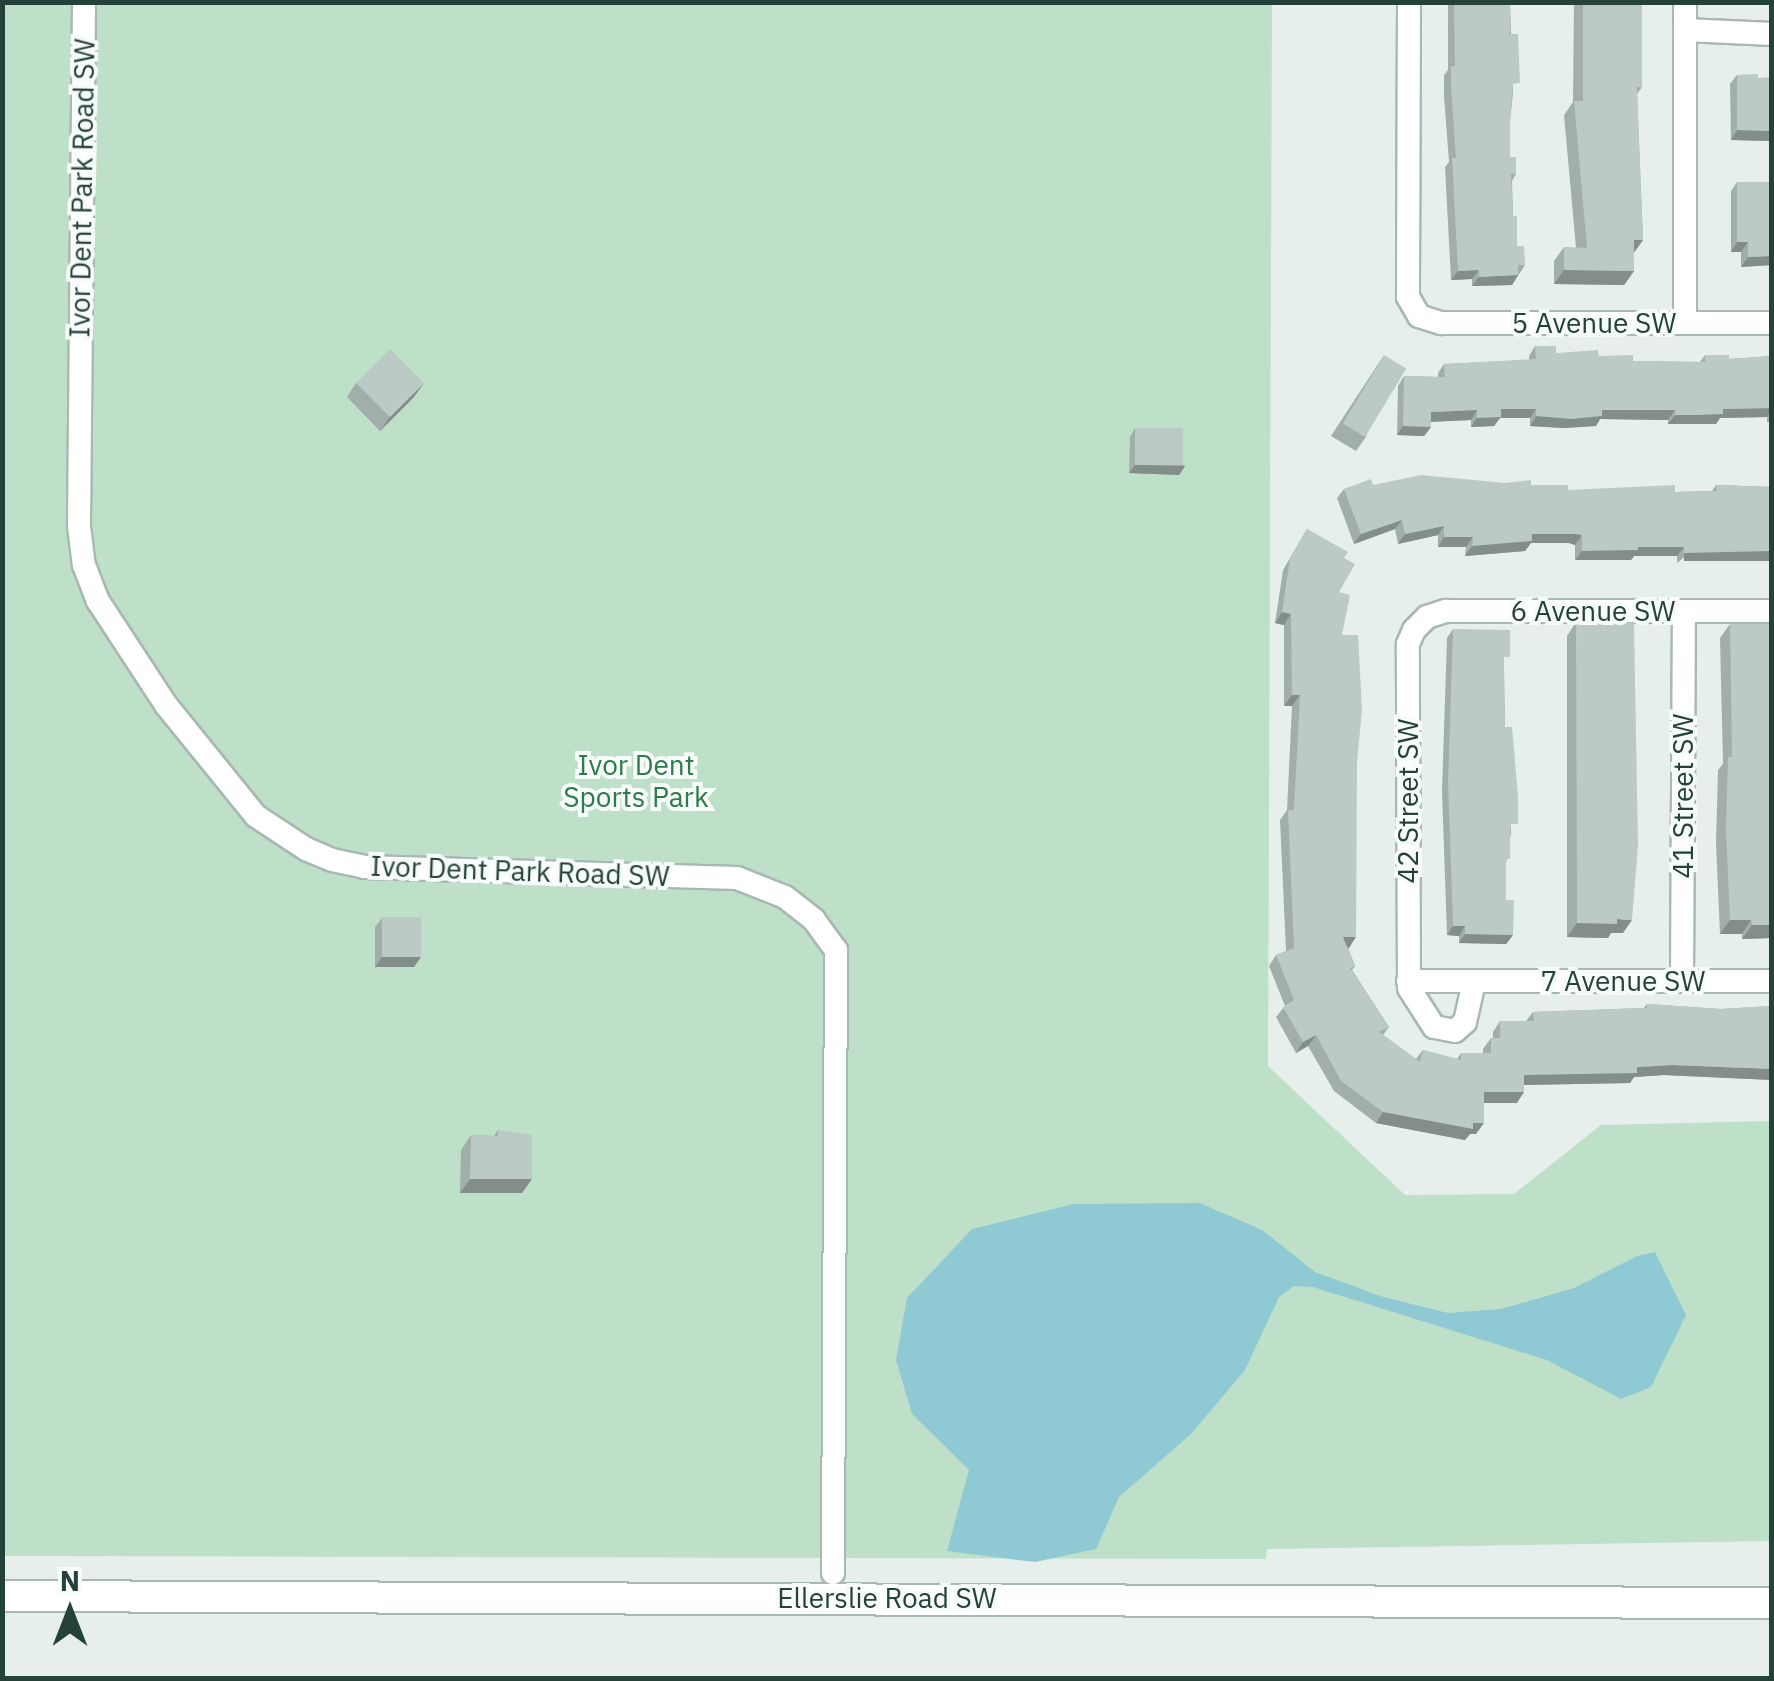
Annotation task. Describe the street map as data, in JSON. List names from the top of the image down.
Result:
{
  "streets": {
    "main road": ["Ellerslie Road SW"],
    "street": [
      "Ivor Dent Park Road SW",
      "5 Avenue SW",
      "6 Avenue SW",
      "41 Street SW",
      "42 Street SW",
      "7 Avenue SW"
    ]
  },
  "crossings": [
    ["6 Avenue SW", "41 Street SW"],
    ["6 Avenue SW", "42 Street SW"],
    ["41 Street SW", "7 Avenue SW"],
    ["42 Street SW", "7 Avenue SW"]
  ],
  "parks": ["Ivor Dent Sports Park"],
  "north": "top"
}
